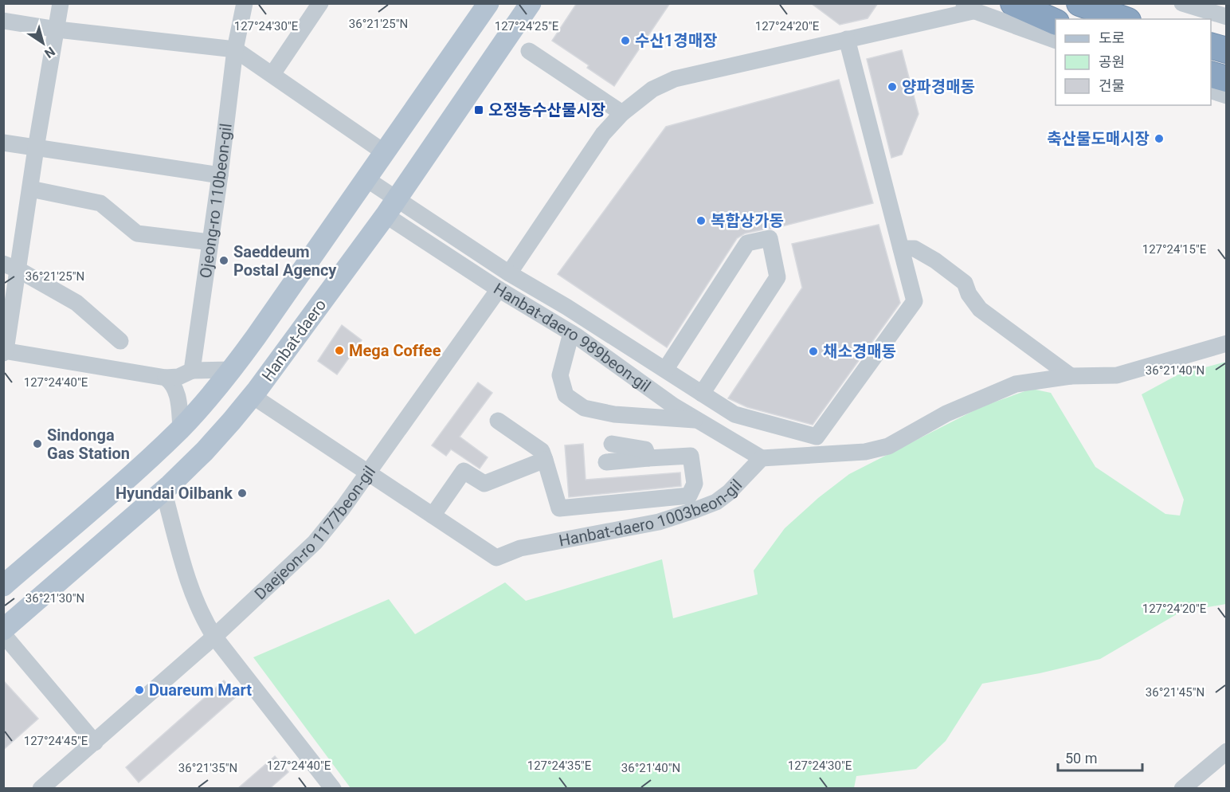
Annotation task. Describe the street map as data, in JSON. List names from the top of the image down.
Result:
{
  "streets": {
    "main road": ["Hanbat-daero"],
    "street": [
      "Ojeong-ro 110beon-gil",
      "Hanbat-daero 989beon-gil",
      "Hanbat-daero 1003beon-gil",
      "Daejeon-ro 1177beon-gil"
    ]
  },
  "crossings": [
    ["Hanbat-daero 989beon-gil", "Hanbat-daero"],
    ["Hanbat-daero 989beon-gil", "Hanbat-daero 1003beon-gil"],
    ["Hanbat-daero 989beon-gil", "Daejeon-ro 1177beon-gil"],
    ["Hanbat-daero", "Hanbat-daero 1003beon-gil"],
    ["Hanbat-daero 1003beon-gil", "Daejeon-ro 1177beon-gil"]
  ],
  "places": {
    "other": [
      "수산1경매장",
      "양파경매동",
      "축산물도매시장",
      "복합상가동",
      "Saeddeum Postal Agency",
      "Mega Coffee",
      "채소경매동",
      "Sindonga Gas Station",
      "Hyundai Oilbank",
      "Duareum Mart"
    ],
    "transit": ["오정농수산물시장"]
  },
  "legend": ["도로", "공원", "건물"],
  "scale_bar": "50 m",
  "north": "bottom right",
  "coordinates": [
    "36°21'25\"N",
    "127°24'30\"E",
    "127°24'25\"E",
    "127°24'20\"E",
    "127°24'15\"E",
    "36°21'40\"N",
    "127°24'40\"E",
    "36°21'30\"N",
    "36°21'45\"N",
    "127°24'45\"E",
    "127°24'35\"E",
    "36°21'35\"N"
  ]
}
